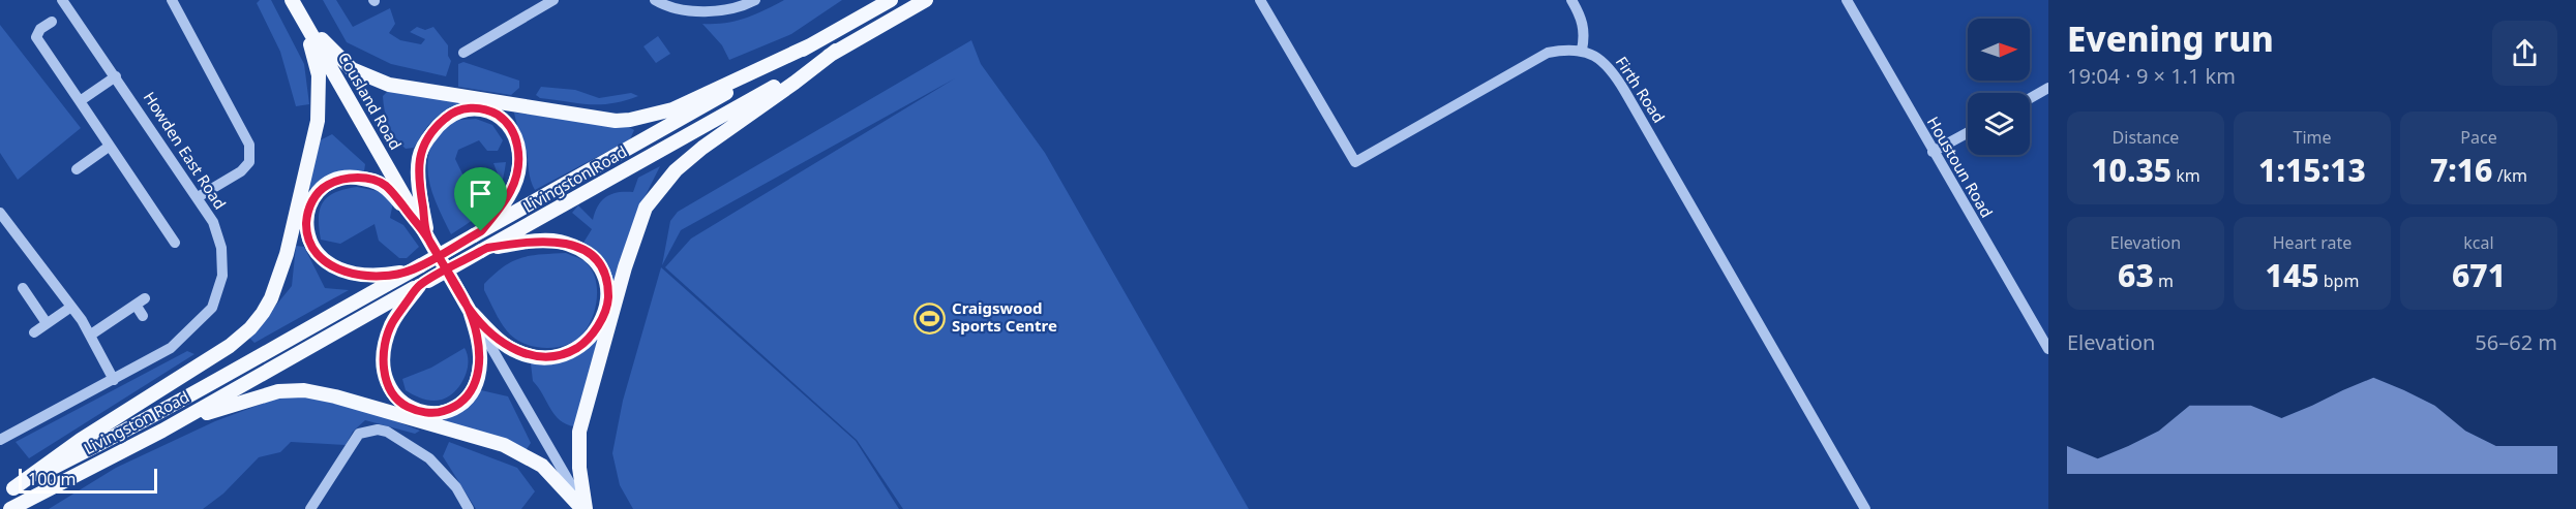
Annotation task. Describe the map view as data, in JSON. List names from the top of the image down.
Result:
{
  "streets": {
    "main road": ["Cousland Road", "Livingston Road"],
    "street": ["Firth Road", "Howden East Road", "Houstoun Road"]
  },
  "places": {
    "sports": ["Craigswood Sports Centre"]
  },
  "scale_bar": "100 m",
  "north": "right",
  "page": {
    "heading": ["Evening run", "19:04 · 9 × 1.1 km"],
    "stats": [
      ["Distance", "10.35 km"],
      ["Time", "1:15:13"],
      ["Pace", "7:16 /km"],
      ["Elevation", "63 m"],
      ["Heart rate", "145 bpm"],
      ["kcal", "671"]
    ],
    "chart": ["Elevation", "56–62 m"],
    "scale": "100 m"
  }
}
